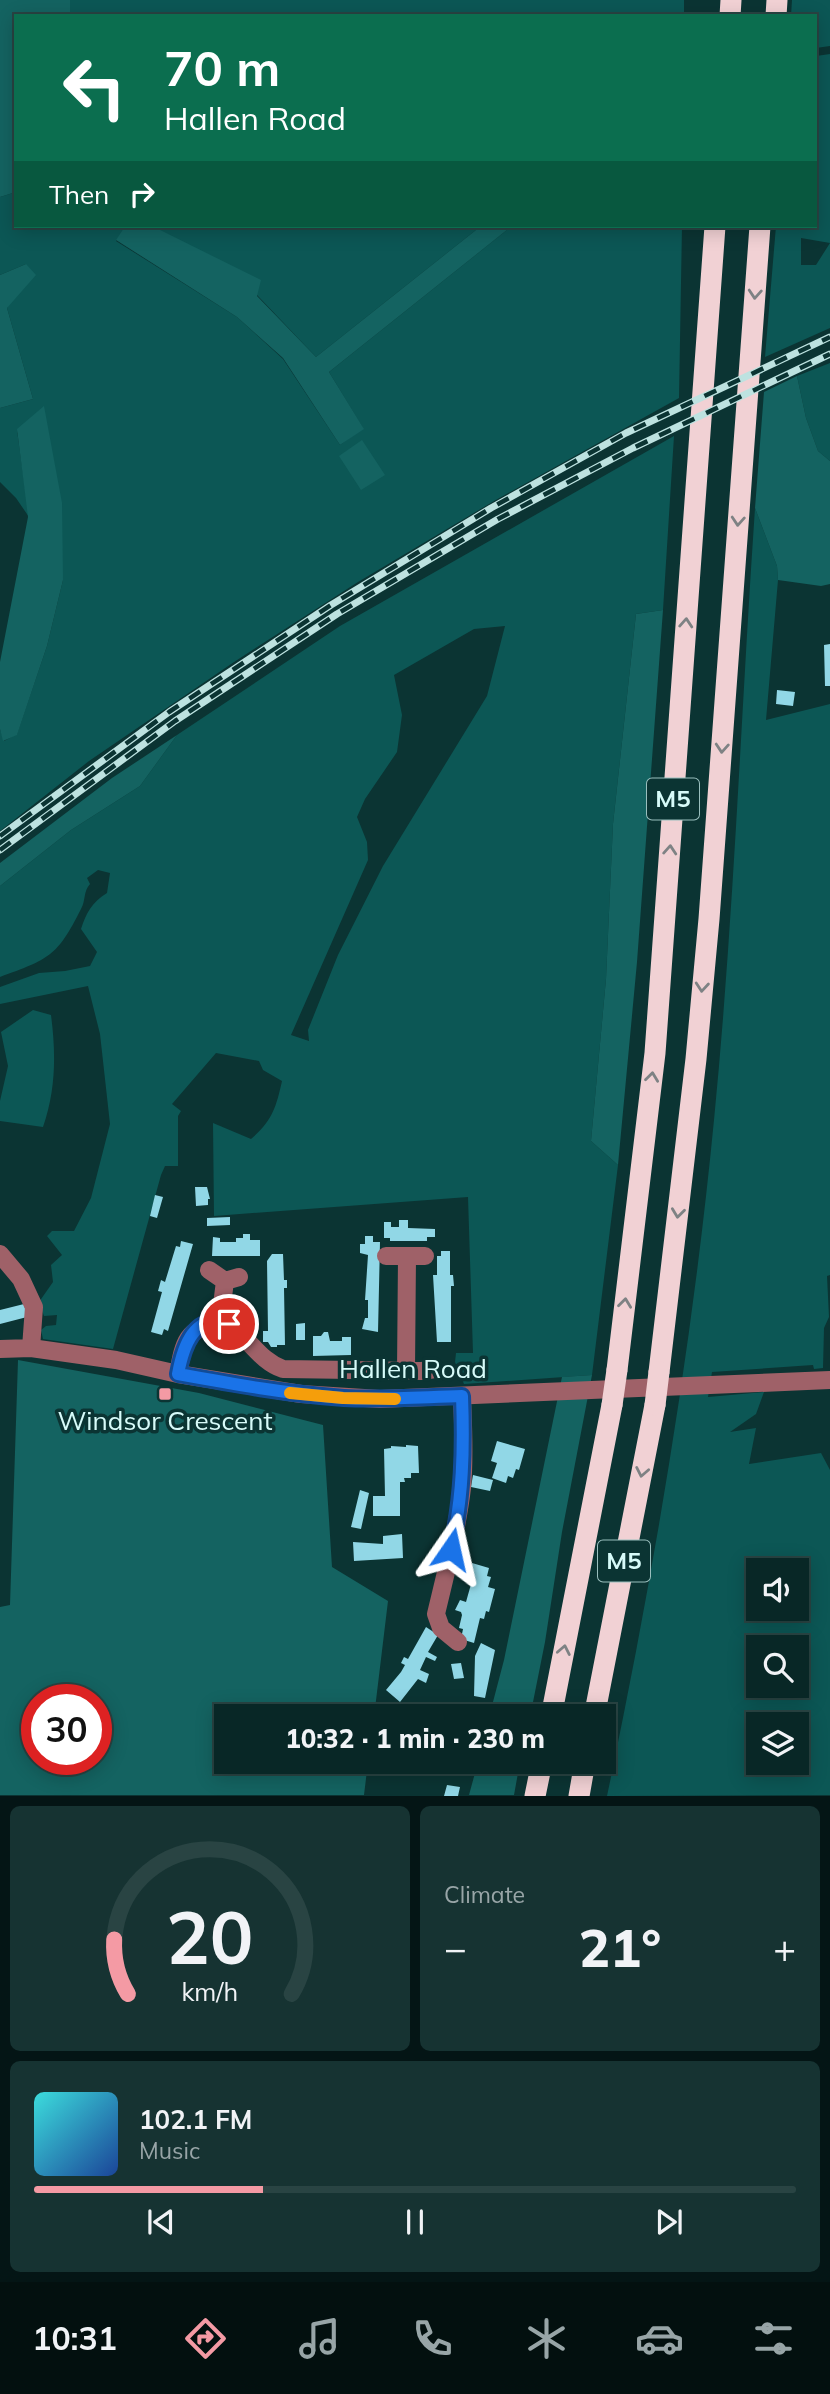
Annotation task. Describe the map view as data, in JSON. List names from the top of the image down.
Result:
{
  "streets": {
    "highway": ["M5"],
    "street": ["Hallen Road"]
  },
  "places": {
    "transit": ["Windsor Crescent"]
  },
  "page": {
    "turn": ["70 m", "Hallen Road"],
    "then": "Then",
    "limit": "30",
    "trip": "10:32 · 1 min · 230 m",
    "tile": "Climate",
    "heat": ["−", "21°", "+"],
    "song": ["102.1 FM", "Music"],
    "tabs": "10:31",
    "gauge": ["20", "km/h"]
  }
}
